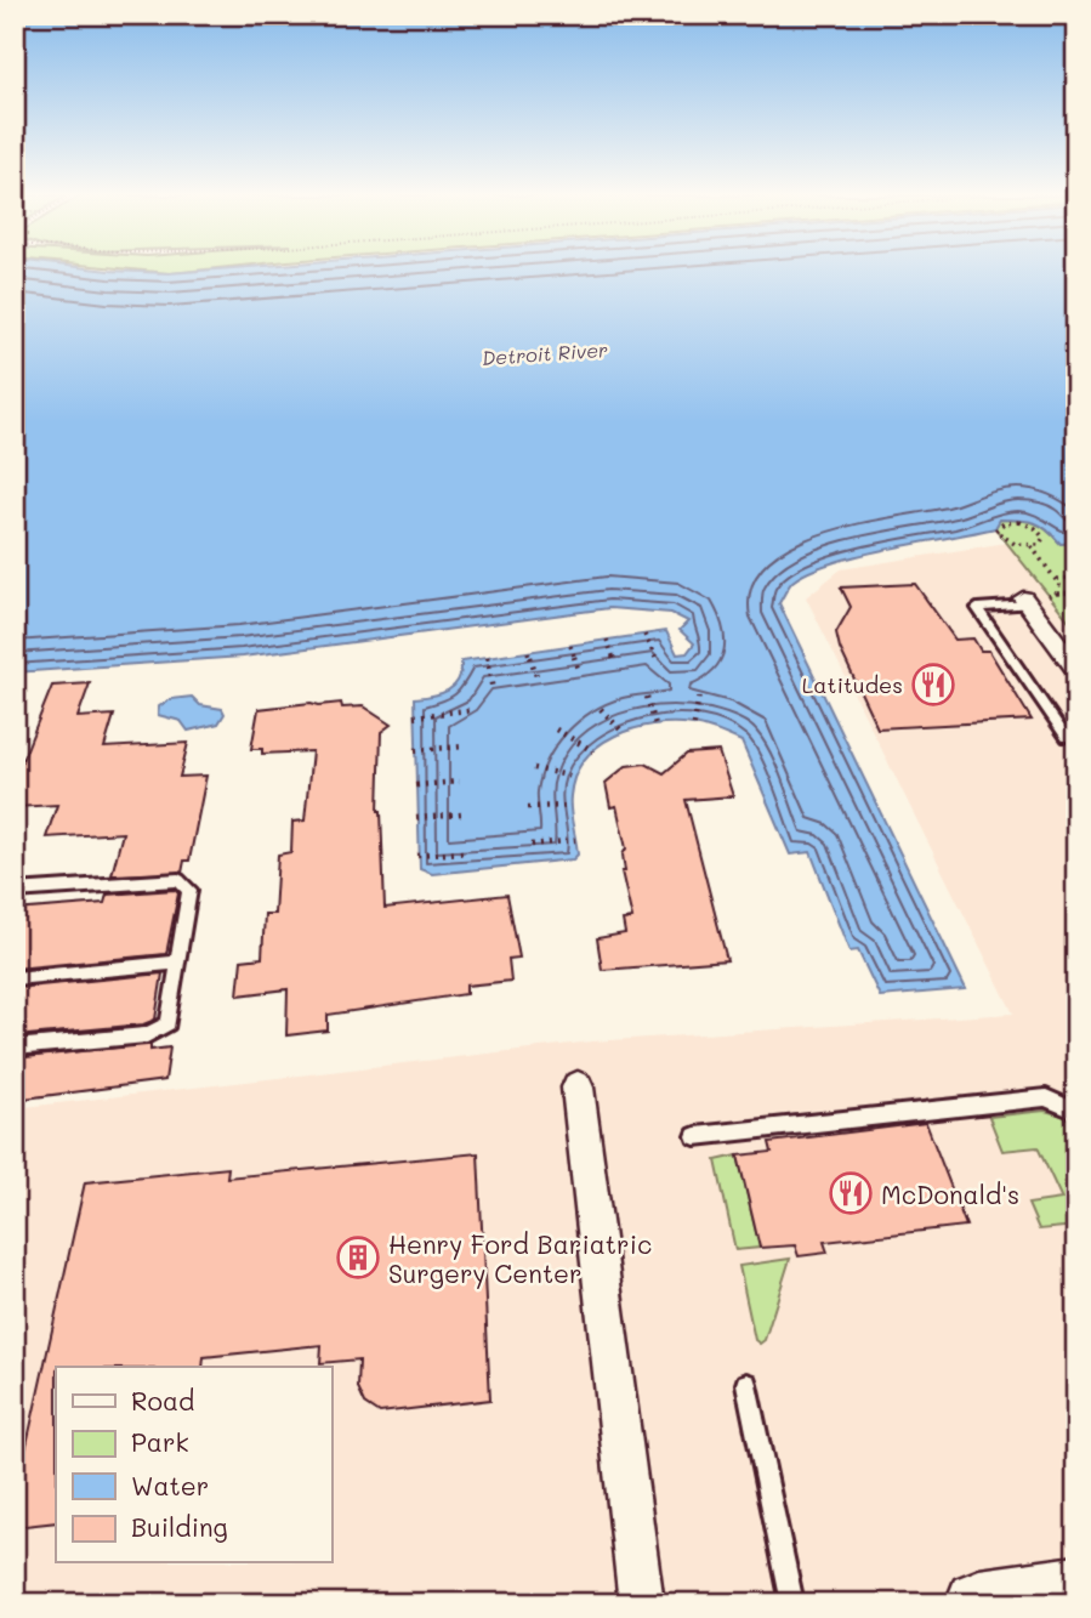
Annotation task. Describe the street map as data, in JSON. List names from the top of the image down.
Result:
{
  "water": ["Detroit River"],
  "places": {
    "restaurant": ["Latitudes", "McDonald's"],
    "building": ["Henry Ford Bariatric Surgery Center"]
  },
  "legend": [
    "Road",
    "Park",
    "Water",
    "Building"
  ]
}
